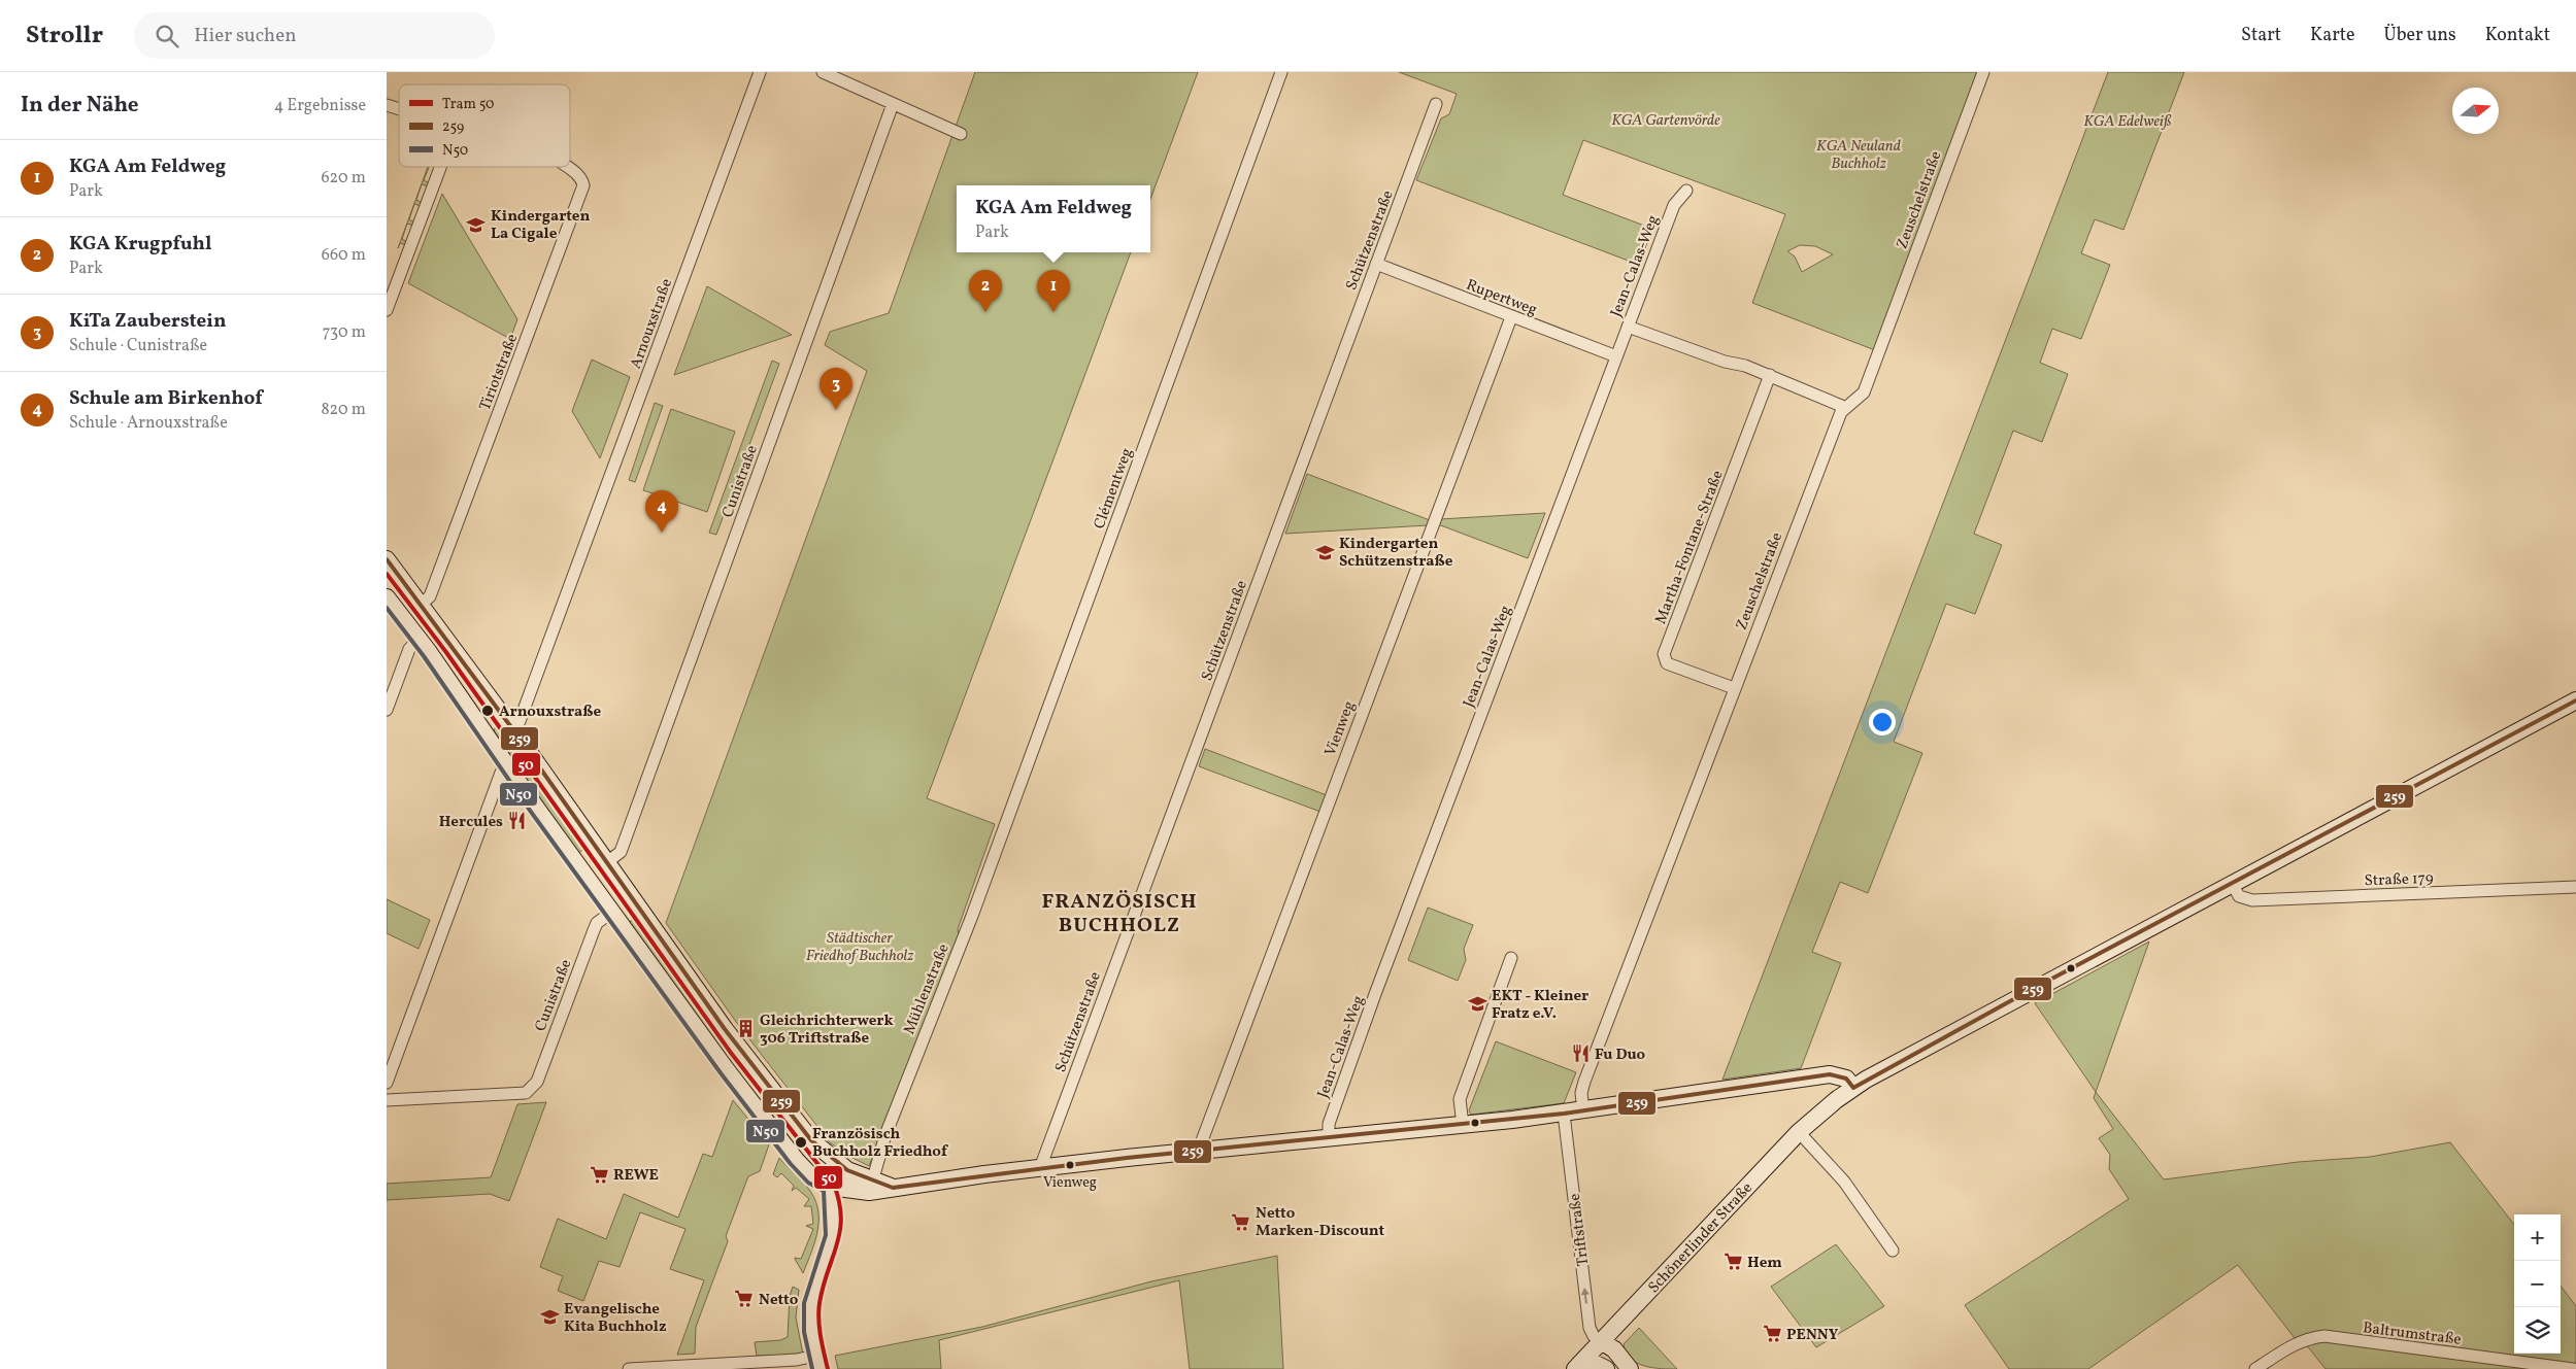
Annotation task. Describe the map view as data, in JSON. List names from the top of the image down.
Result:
{
  "streets": {
    "main road": ["Schönerlinder Straße"],
    "street": [
      "Zeuschelstraße",
      "Schützenstraße",
      "Jean-Calas-Weg",
      "Rupertweg",
      "Arnouxstraße",
      "Tiriotstraße",
      "Cunistraße",
      "Clémentweg",
      "Martha-Fontane-Straße",
      "Vienweg",
      "Straße 179",
      "Mühlenstraße",
      "Triftstraße",
      "Baltrumstraße"
    ]
  },
  "crossings": [
    ["Zeuschelstraße", "Martha-Fontane-Straße"],
    ["Schützenstraße", "Rupertweg"],
    ["Jean-Calas-Weg", "Rupertweg"],
    ["Rupertweg", "Vienweg"],
    ["Clémentweg", "Mühlenstraße"],
    ["Straße 179", "Schönerlinder Straße"],
    ["Triftstraße", "Schönerlinder Straße"]
  ],
  "one_way": ["Triftstraße"],
  "districts": ["FRANZÖSISCH BUCHHOLZ"],
  "parks": [
    "KGA Gartenvörde",
    "KGA Edelweiß",
    "KGA Neuland Buchholz",
    "Städtischer Friedhof Buchholz"
  ],
  "places": {
    "school or university": [
      "Kindergarten La Cigale",
      "Kindergarten Schützenstraße",
      "EKT - Kleiner Fratz e.V.",
      "Evangelische Kita Buchholz"
    ],
    "other": ["Arnouxstraße", "Französisch Buchholz Friedhof", "Vienweg"],
    "restaurant": ["Hercules", "Fu Duo"],
    "building": ["Gleichrichterwerk 306 Triftstraße"],
    "supermarket": [
      "REWE",
      "Netto Marken-Discount",
      "Hem",
      "Netto",
      "PENNY"
    ]
  },
  "lines": ["transit line 259", "tram line 50", "transit line N50"],
  "legend": ["Tram 50", "259", "N50"],
  "north": "right",
  "page": {
    "header": "Strollr",
    "search": "Hier suchen",
    "nav": [
      "Start",
      "Karte",
      "Über uns",
      "Kontakt"
    ],
    "heading": ["In der Nähe", "4 Ergebnisse"],
    "list": [
      {
        "mark": "1",
        "name": "KGA Am Feldweg",
        "note": "Park",
        "value": "620 m"
      },
      {
        "mark": "2",
        "name": "KGA Krugpfuhl",
        "note": "Park",
        "value": "660 m"
      },
      {
        "mark": "3",
        "name": "KiTa Zauberstein",
        "note": "Schule · Cunistraße",
        "value": "730 m"
      },
      {
        "mark": "4",
        "name": "Schule am Birkenhof",
        "note": "Schule · Arnouxstraße",
        "value": "820 m"
      }
    ],
    "popup": ["KGA Am Feldweg", "Park"],
    "pins": [
      "1",
      "2",
      "3",
      "4"
    ],
    "map_buttons": ["+", "−"]
  }
}
